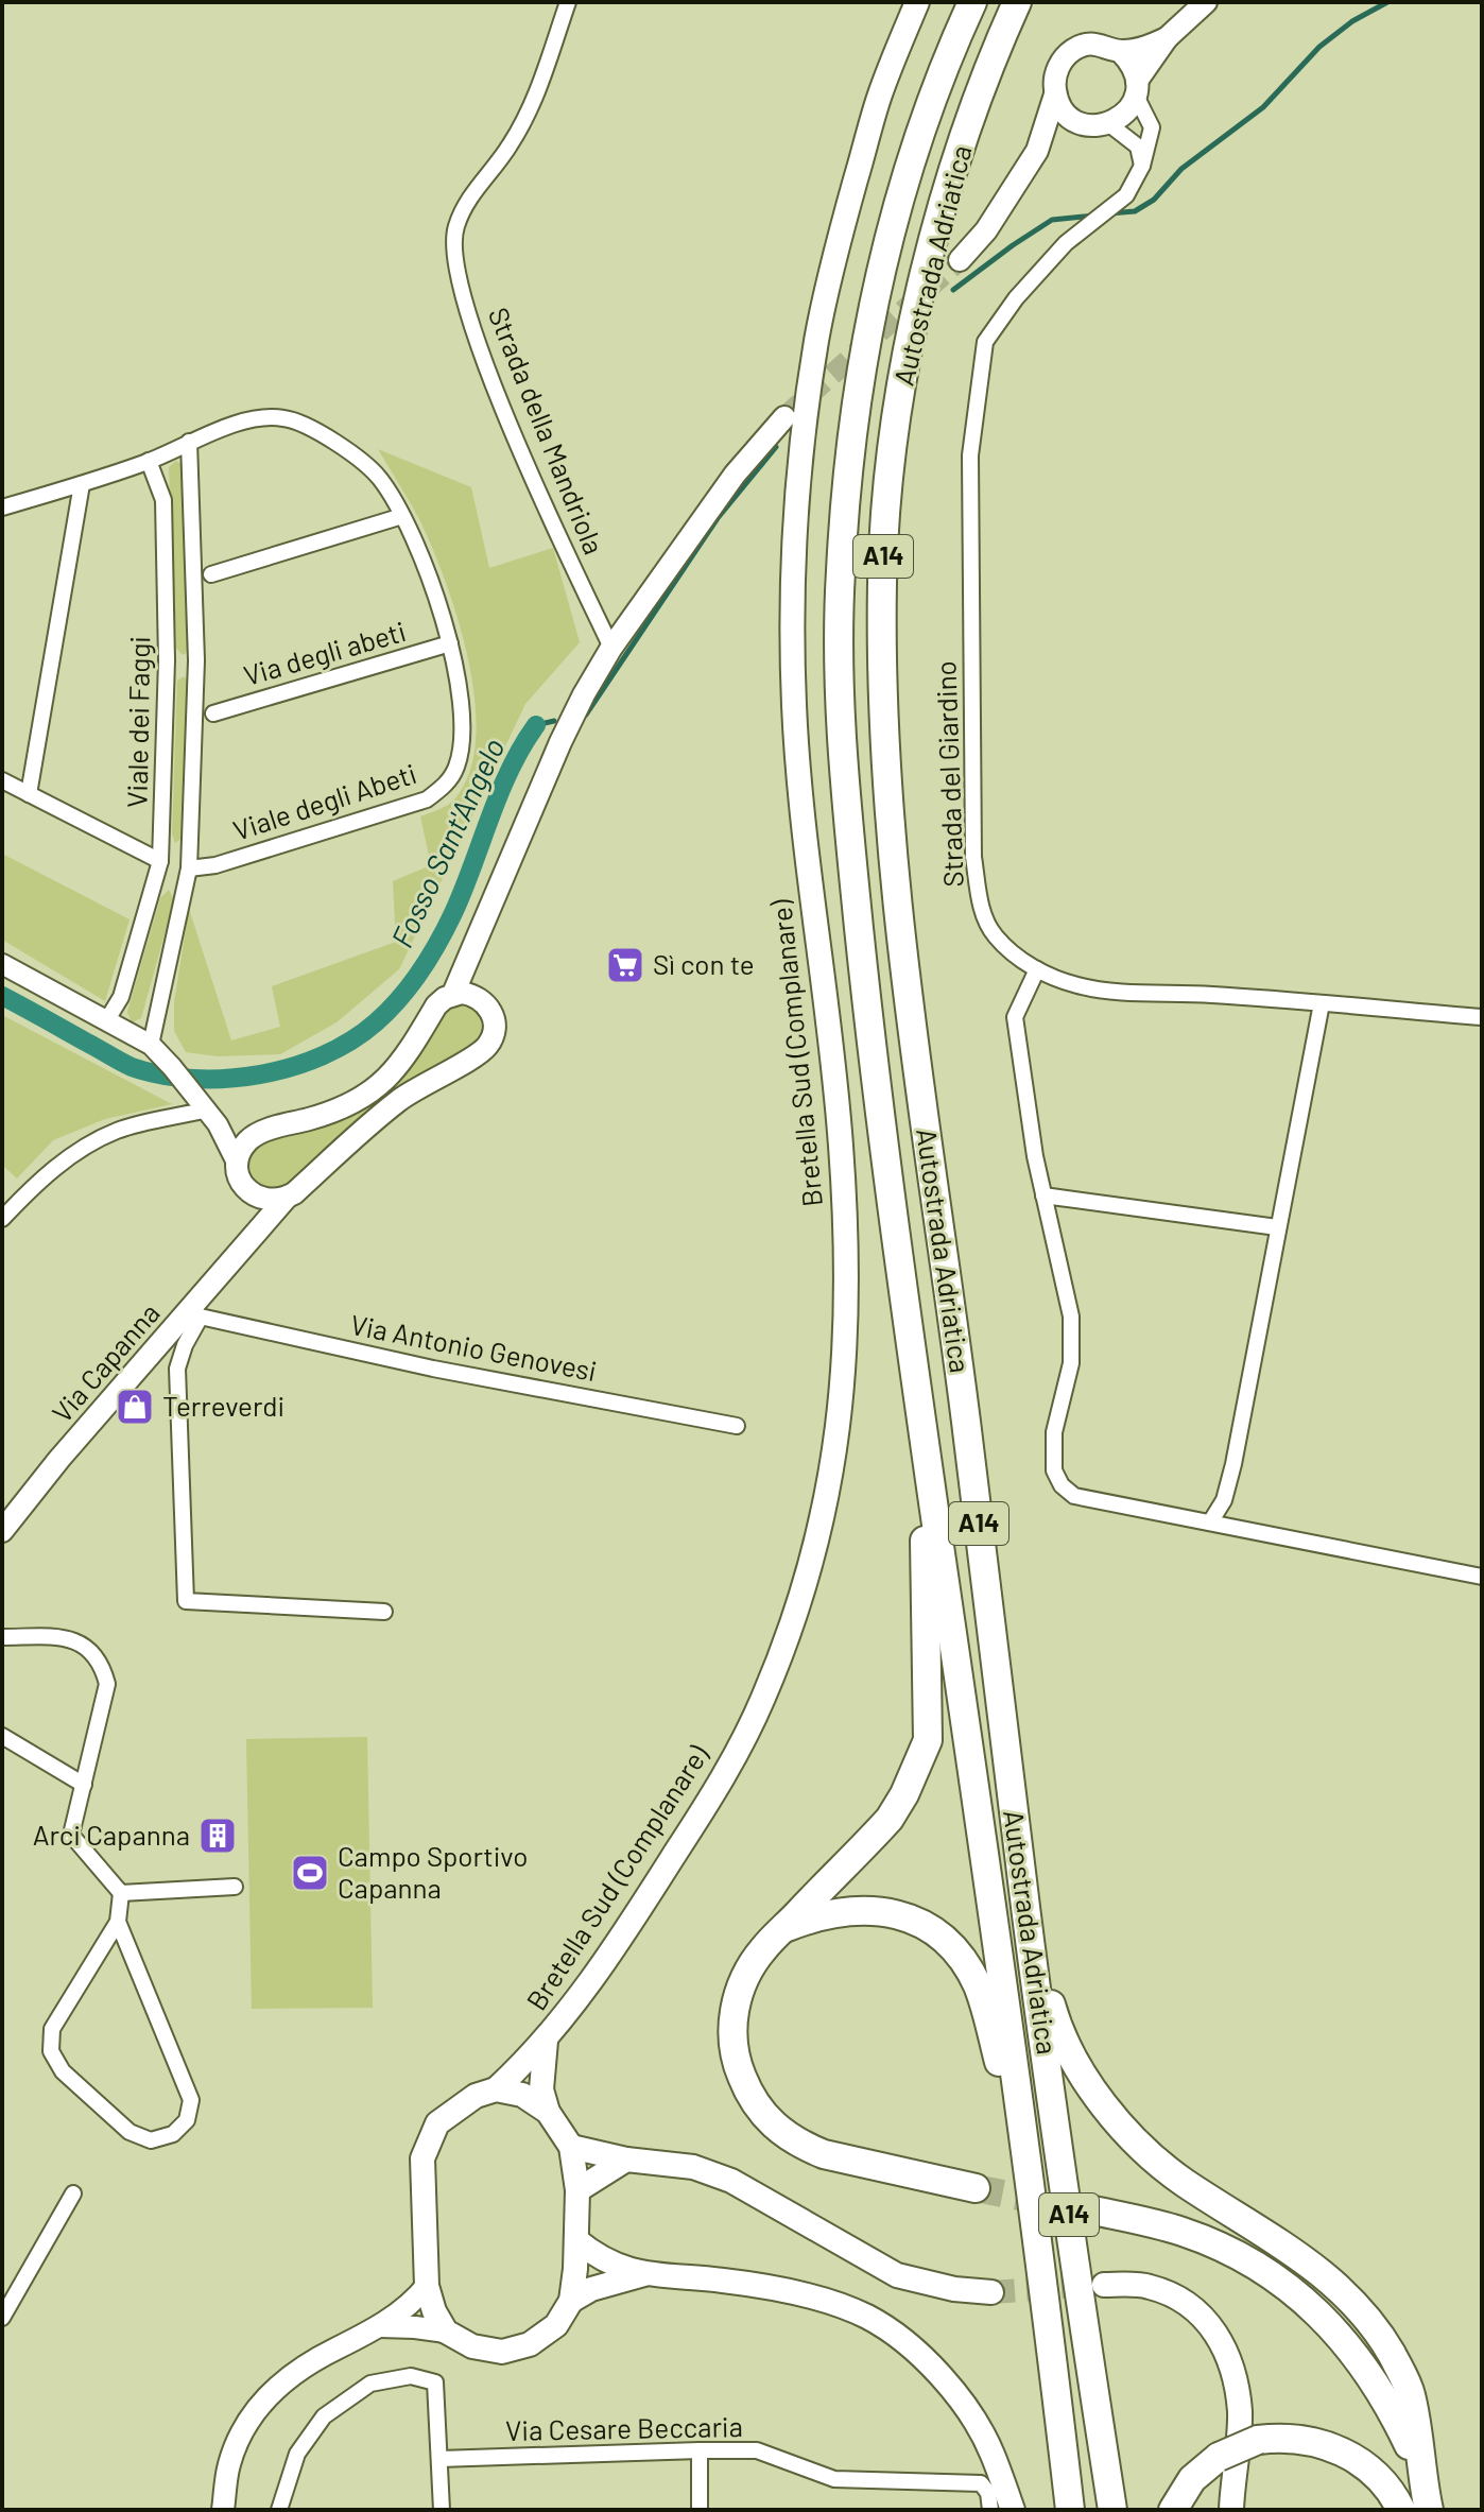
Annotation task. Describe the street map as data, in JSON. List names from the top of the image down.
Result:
{
  "streets": {
    "highway": ["Autostrada Adriatica", "A14"],
    "main road": ["Bretella Sud (Complanare)", "Via Capanna"],
    "street": [
      "Strada della Mandriola",
      "Via degli abeti",
      "Viale dei Faggi",
      "Strada del Giardino",
      "Viale degli Abeti",
      "Via Antonio Genovesi",
      "Via Cesare Beccaria"
    ]
  },
  "crossings": [
    ["Via degli abeti", "Viale degli Abeti"],
    ["Viale dei Faggi", "Viale degli Abeti"],
    ["Via Antonio Genovesi", "Via Capanna"]
  ],
  "water": ["Fosso Sant'Angelo"],
  "places": {
    "supermarket": ["Sì con te"],
    "shop": ["Terreverdi"],
    "building": ["Arci Capanna"],
    "sports": ["Campo Sportivo Capanna"]
  }
}
